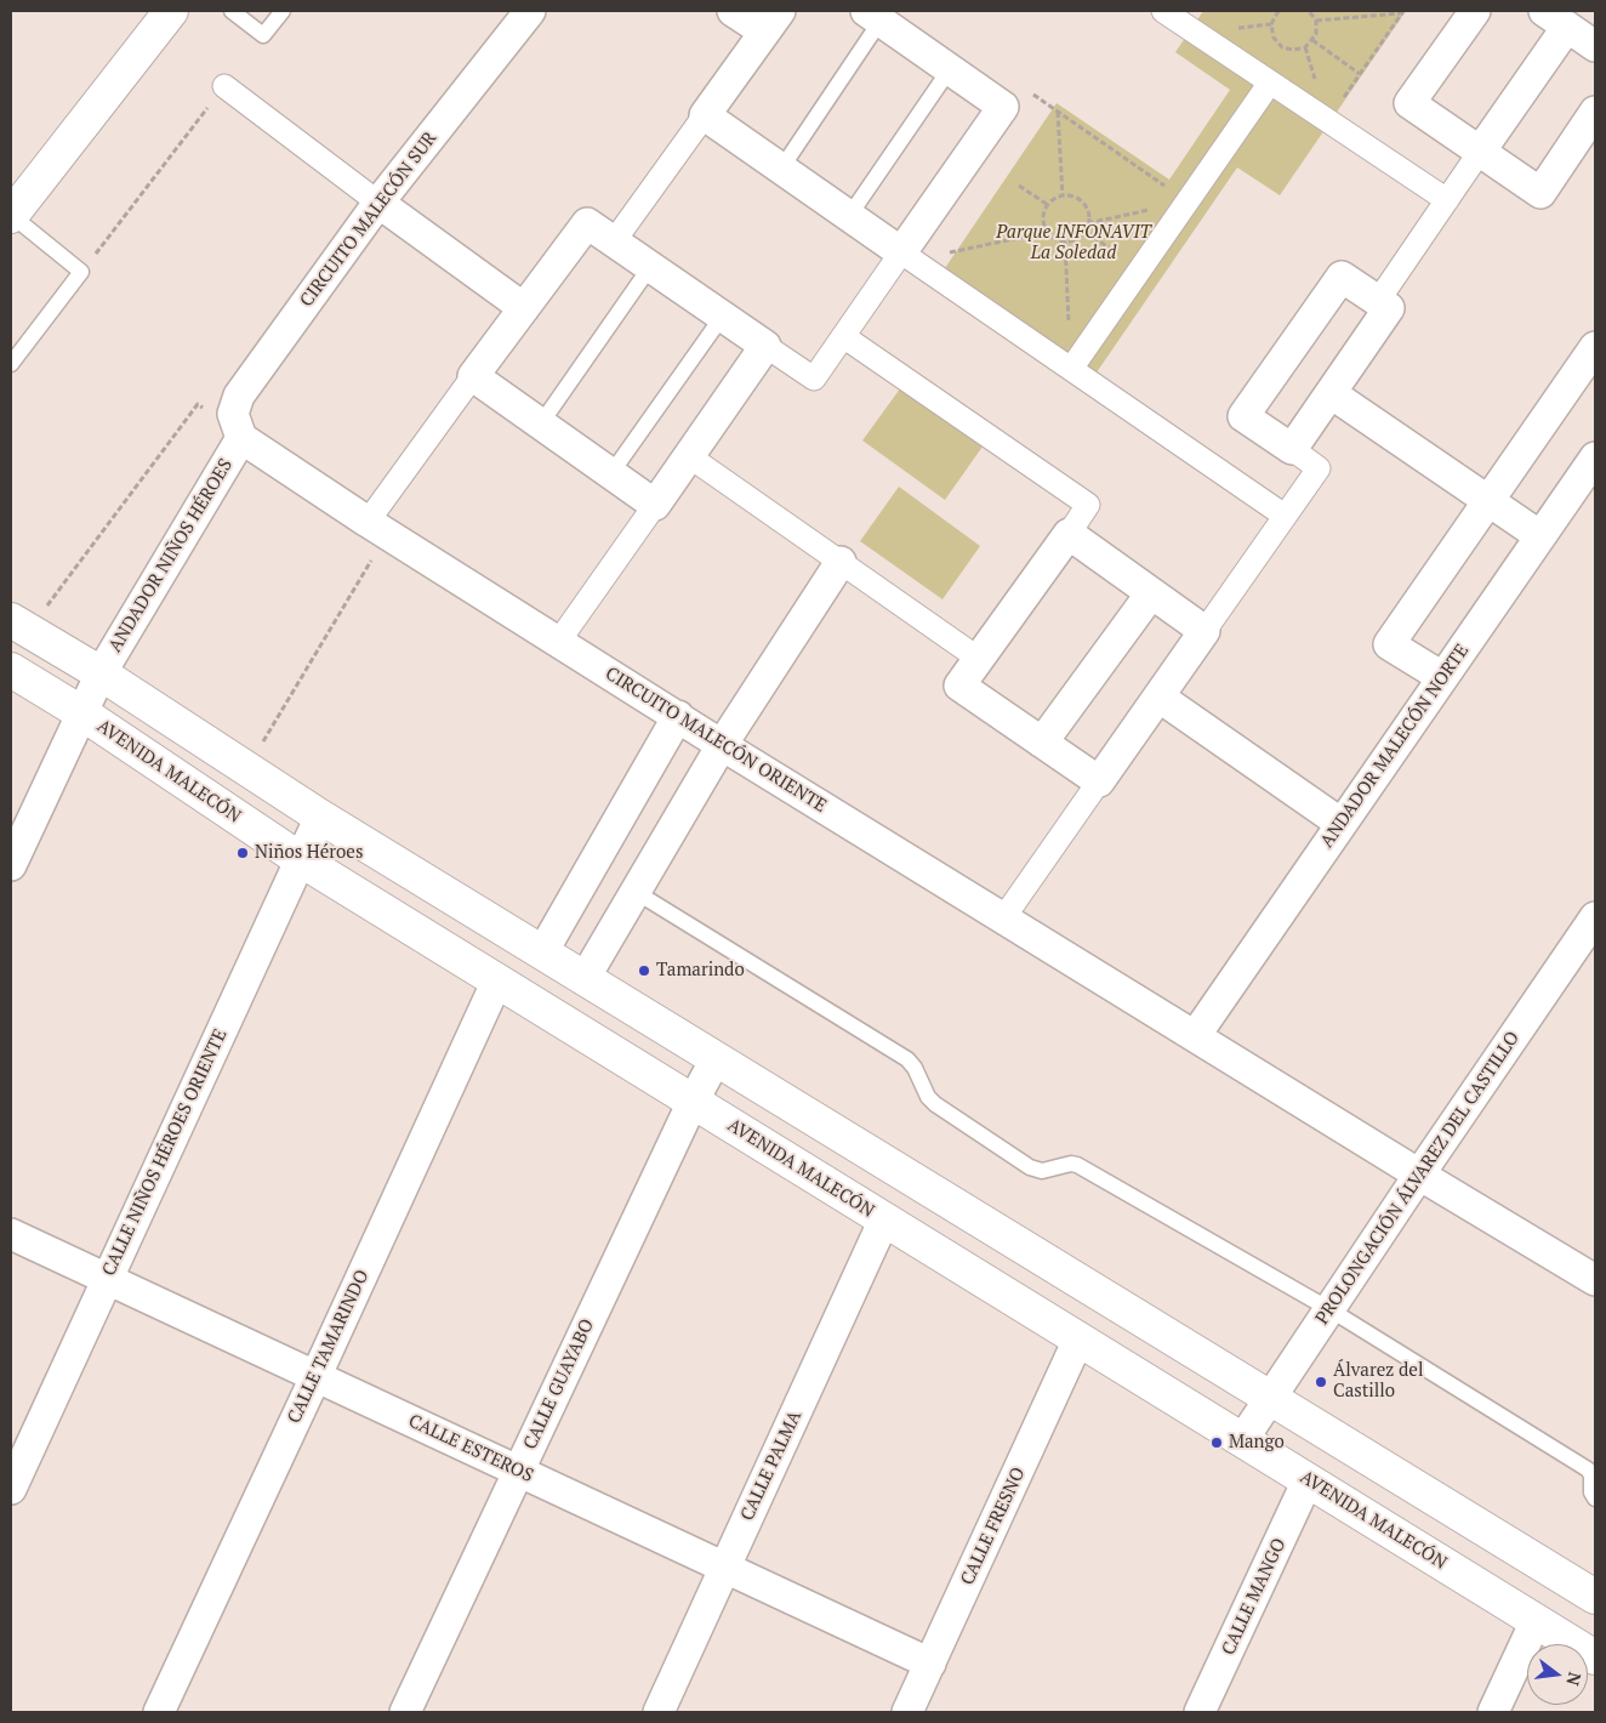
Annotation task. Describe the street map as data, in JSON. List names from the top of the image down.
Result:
{
  "streets": {
    "street": [
      "CIRCUITO MALECÓN SUR",
      "ANDADOR NIÑOS HÉROES",
      "CIRCUITO MALECÓN ORIENTE",
      "ANDADOR MALECÓN NORTE",
      "AVENIDA MALECÓN",
      "CALLE NIÑOS HÉROES ORIENTE",
      "PROLONGACIÓN ÁLVAREZ DEL CASTILLO",
      "CALLE TAMARINDO",
      "CALLE GUAYABO",
      "CALLE ESTEROS",
      "CALLE PALMA",
      "CALLE FRESNO",
      "CALLE MANGO"
    ]
  },
  "crossings": [
    ["CIRCUITO MALECÓN SUR", "ANDADOR NIÑOS HÉROES"],
    ["CIRCUITO MALECÓN SUR", "CIRCUITO MALECÓN ORIENTE"],
    ["ANDADOR NIÑOS HÉROES", "CIRCUITO MALECÓN ORIENTE"],
    ["ANDADOR NIÑOS HÉROES", "AVENIDA MALECÓN"],
    ["CIRCUITO MALECÓN ORIENTE", "ANDADOR MALECÓN NORTE"],
    ["CIRCUITO MALECÓN ORIENTE", "PROLONGACIÓN ÁLVAREZ DEL CASTILLO"],
    ["AVENIDA MALECÓN", "CALLE NIÑOS HÉROES ORIENTE"],
    ["AVENIDA MALECÓN", "PROLONGACIÓN ÁLVAREZ DEL CASTILLO"],
    ["AVENIDA MALECÓN", "CALLE TAMARINDO"],
    ["AVENIDA MALECÓN", "CALLE GUAYABO"],
    ["AVENIDA MALECÓN", "CALLE PALMA"],
    ["AVENIDA MALECÓN", "CALLE FRESNO"],
    ["AVENIDA MALECÓN", "CALLE MANGO"],
    ["CALLE NIÑOS HÉROES ORIENTE", "CALLE ESTEROS"],
    ["CALLE TAMARINDO", "CALLE ESTEROS"],
    ["CALLE GUAYABO", "CALLE ESTEROS"],
    ["CALLE ESTEROS", "CALLE PALMA"],
    ["CALLE ESTEROS", "CALLE FRESNO"]
  ],
  "parks": ["Parque INFONAVIT La Soledad"],
  "places": [
    "Niños Héroes",
    "Tamarindo",
    "Álvarez del Castillo",
    "Mango"
  ],
  "north": "right"
}
